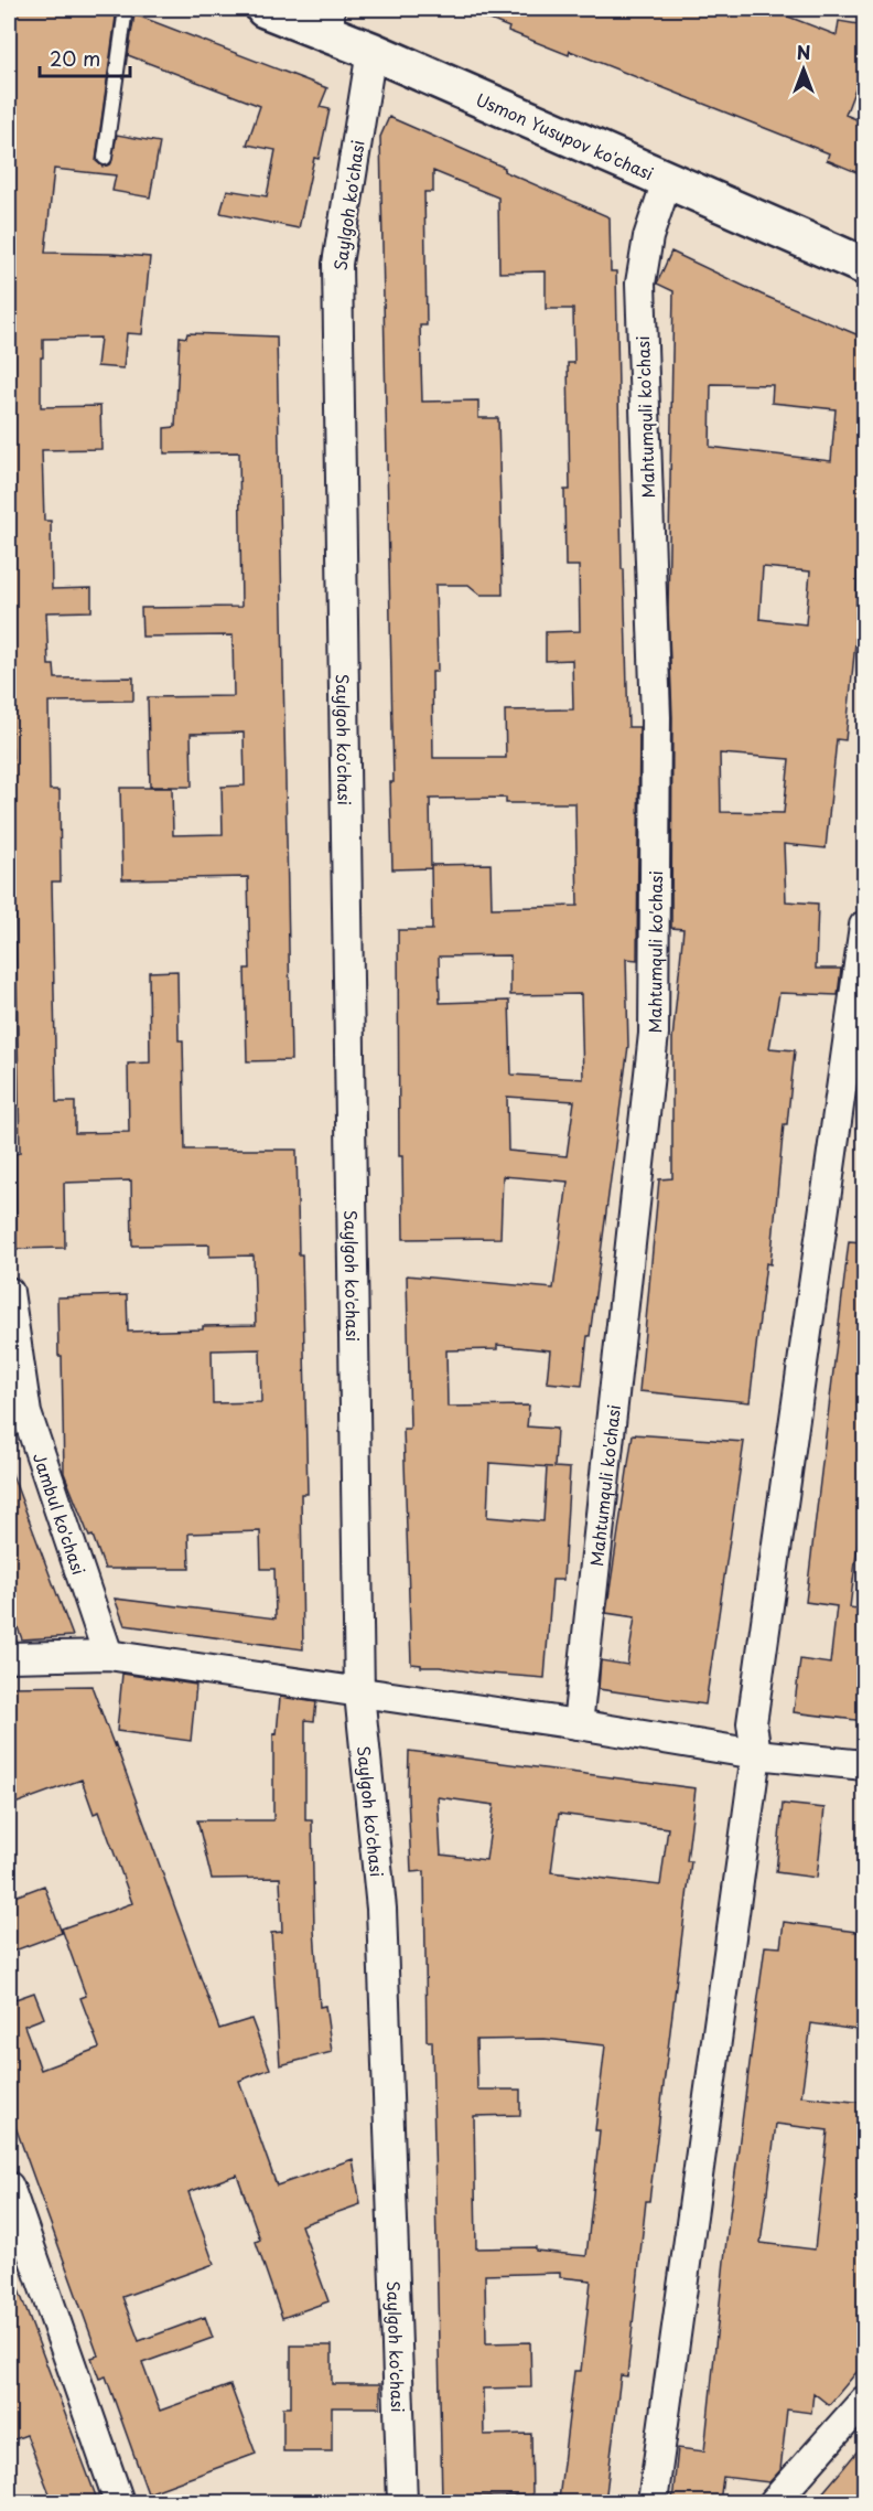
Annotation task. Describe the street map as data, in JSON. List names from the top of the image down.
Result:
{
  "streets": {
    "main road": ["Usmon Yusupov ko'chasi"],
    "street": ["Saylgoh ko'chasi", "Mahtumquli ko'chasi", "Jambul ko'chasi"]
  },
  "crossings": [
    ["Usmon Yusupov ko'chasi", "Saylgoh ko'chasi"],
    ["Usmon Yusupov ko'chasi", "Mahtumquli ko'chasi"]
  ],
  "scale_bar": "20 m",
  "north": "top"
}
